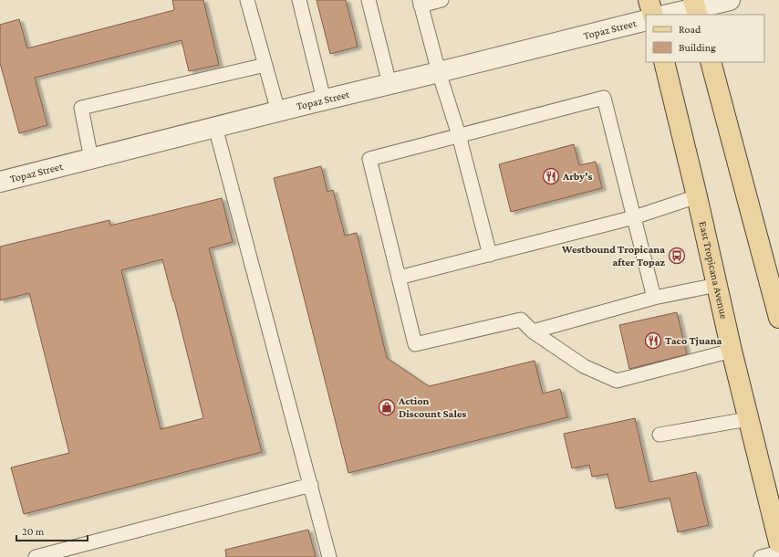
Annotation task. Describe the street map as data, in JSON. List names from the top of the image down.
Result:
{
  "streets": {
    "main road": ["East Tropicana Avenue"],
    "street": ["Topaz Street"]
  },
  "places": {
    "restaurant": ["Arby's", "Taco Tjuana"],
    "bus stop": ["Westbound Tropicana after Topaz"],
    "shop": ["Action Discount Sales"]
  },
  "legend": ["Road", "Building"],
  "scale_bar": "20 m"
}
